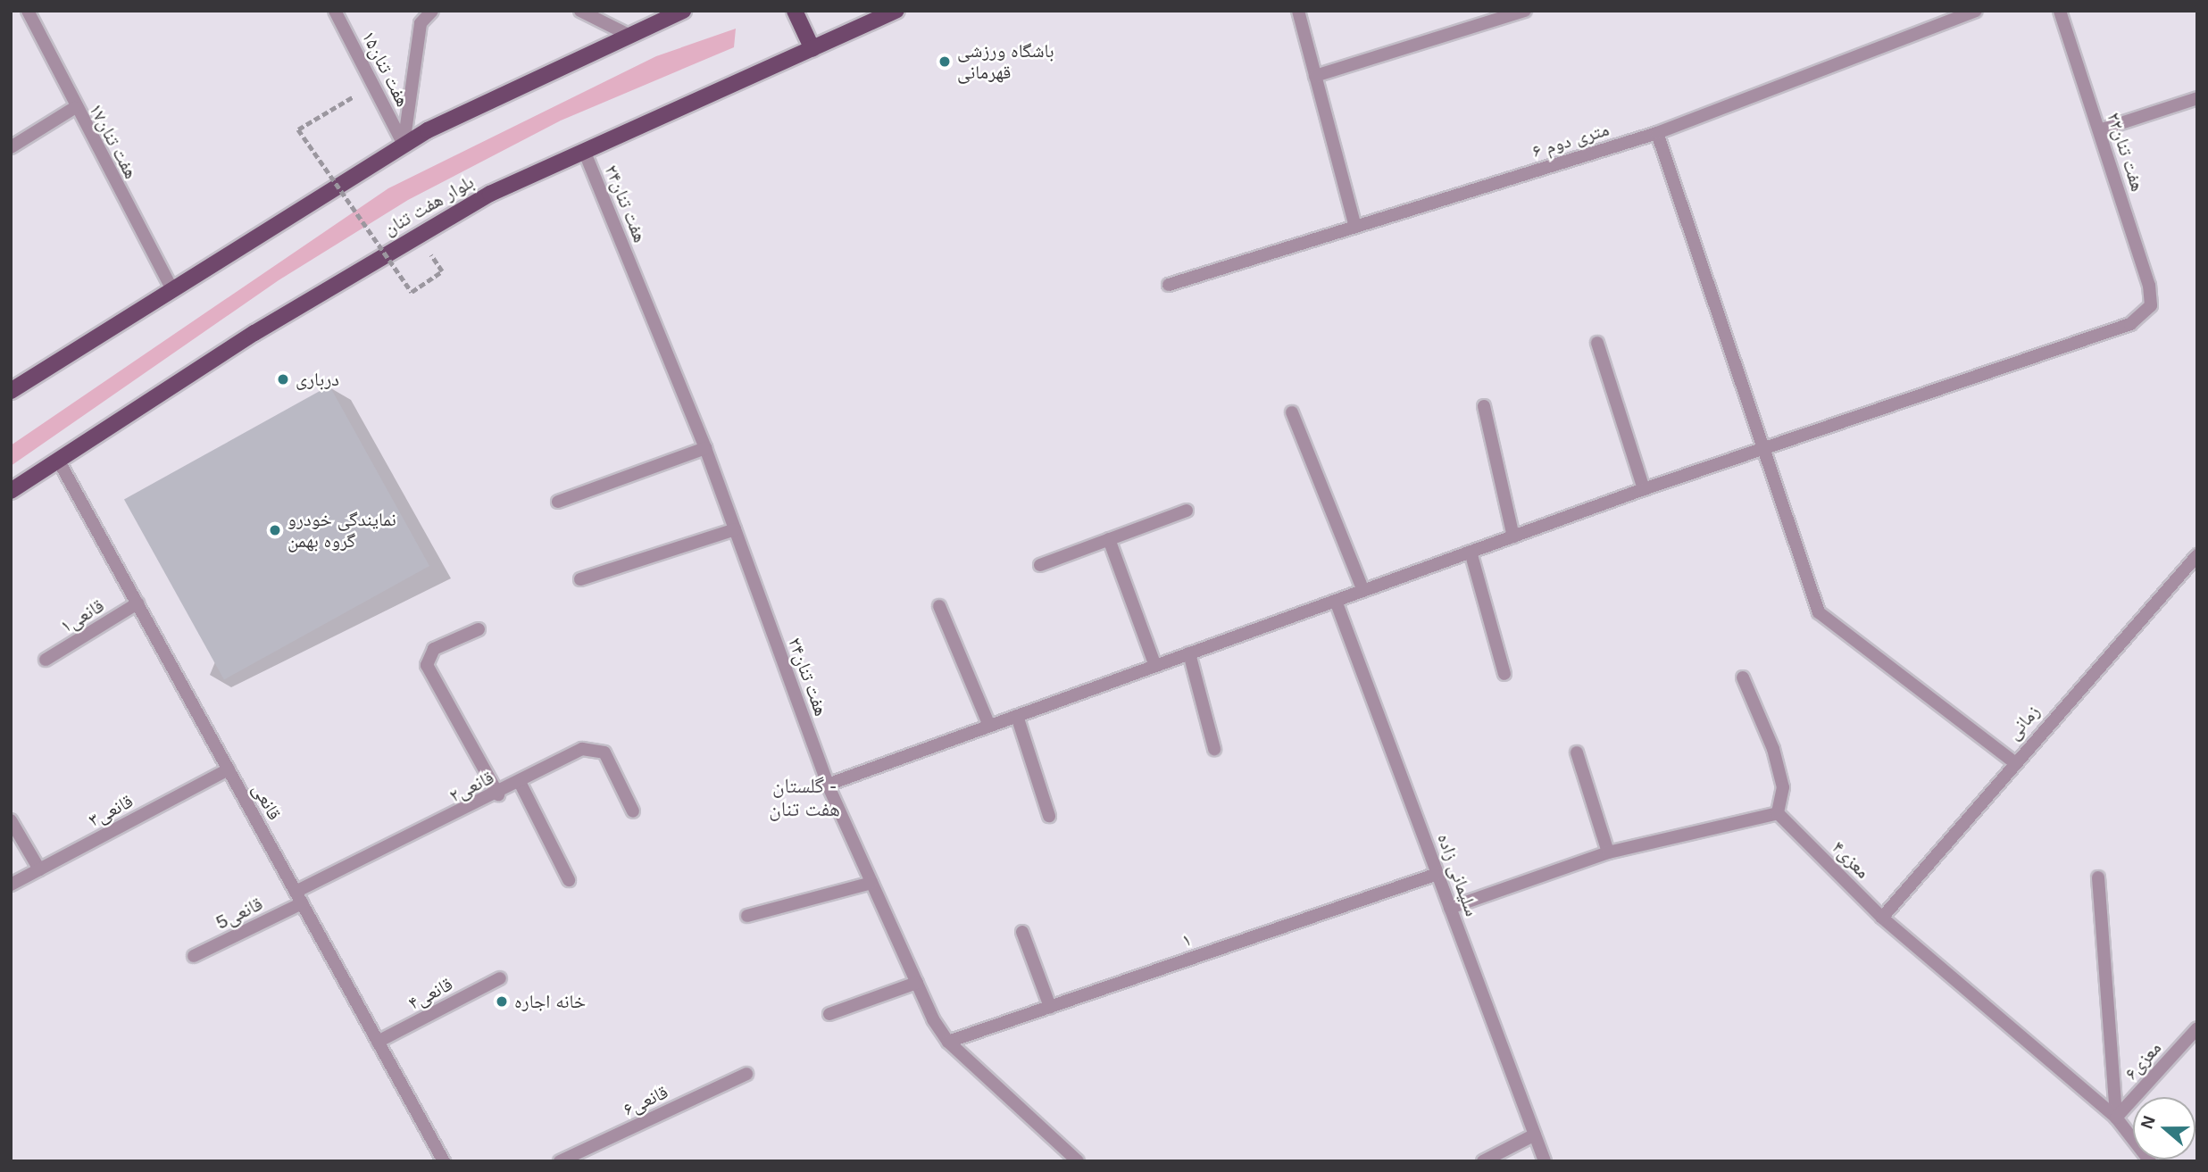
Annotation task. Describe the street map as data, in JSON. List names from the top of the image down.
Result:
{
  "streets": {
    "main road": ["بلوار هفت تنان"],
    "street": [
      "هفت تنان۱۵",
      "۶ متری دوم",
      "هفت تنان۱۷",
      "۲۲هفت تنان",
      "هفت تنان۲۴",
      "۱قانعی",
      "زمانی",
      "۲قانعی",
      "قانعی",
      "۳قانعی",
      "۴معزی",
      "سلیمانی زاده",
      "5قانعی",
      "۱",
      "۴قانعی",
      "۶معزی",
      "۶قانعی"
    ]
  },
  "crossings": [
    ["هفت تنان۲۴", "بلوار هفت تنان"],
    ["هفت تنان۲۴", "۱"],
    ["بلوار هفت تنان", "قانعی"],
    ["۱قانعی", "قانعی"],
    ["زمانی", "۴معزی"],
    ["۲قانعی", "قانعی"],
    ["۲قانعی", "5قانعی"],
    ["قانعی", "۳قانعی"],
    ["قانعی", "5قانعی"],
    ["قانعی", "۴قانعی"],
    ["۴معزی", "۶معزی"],
    ["سلیمانی زاده", "۱"]
  ],
  "districts": ["گلستان - هفت تنان"],
  "places": [
    "باشگاه ورزشی قهرمانی",
    "درباری",
    "نمایندگی خودرو گروه بهمن",
    "خانه اجاره"
  ],
  "north": "left"
}
